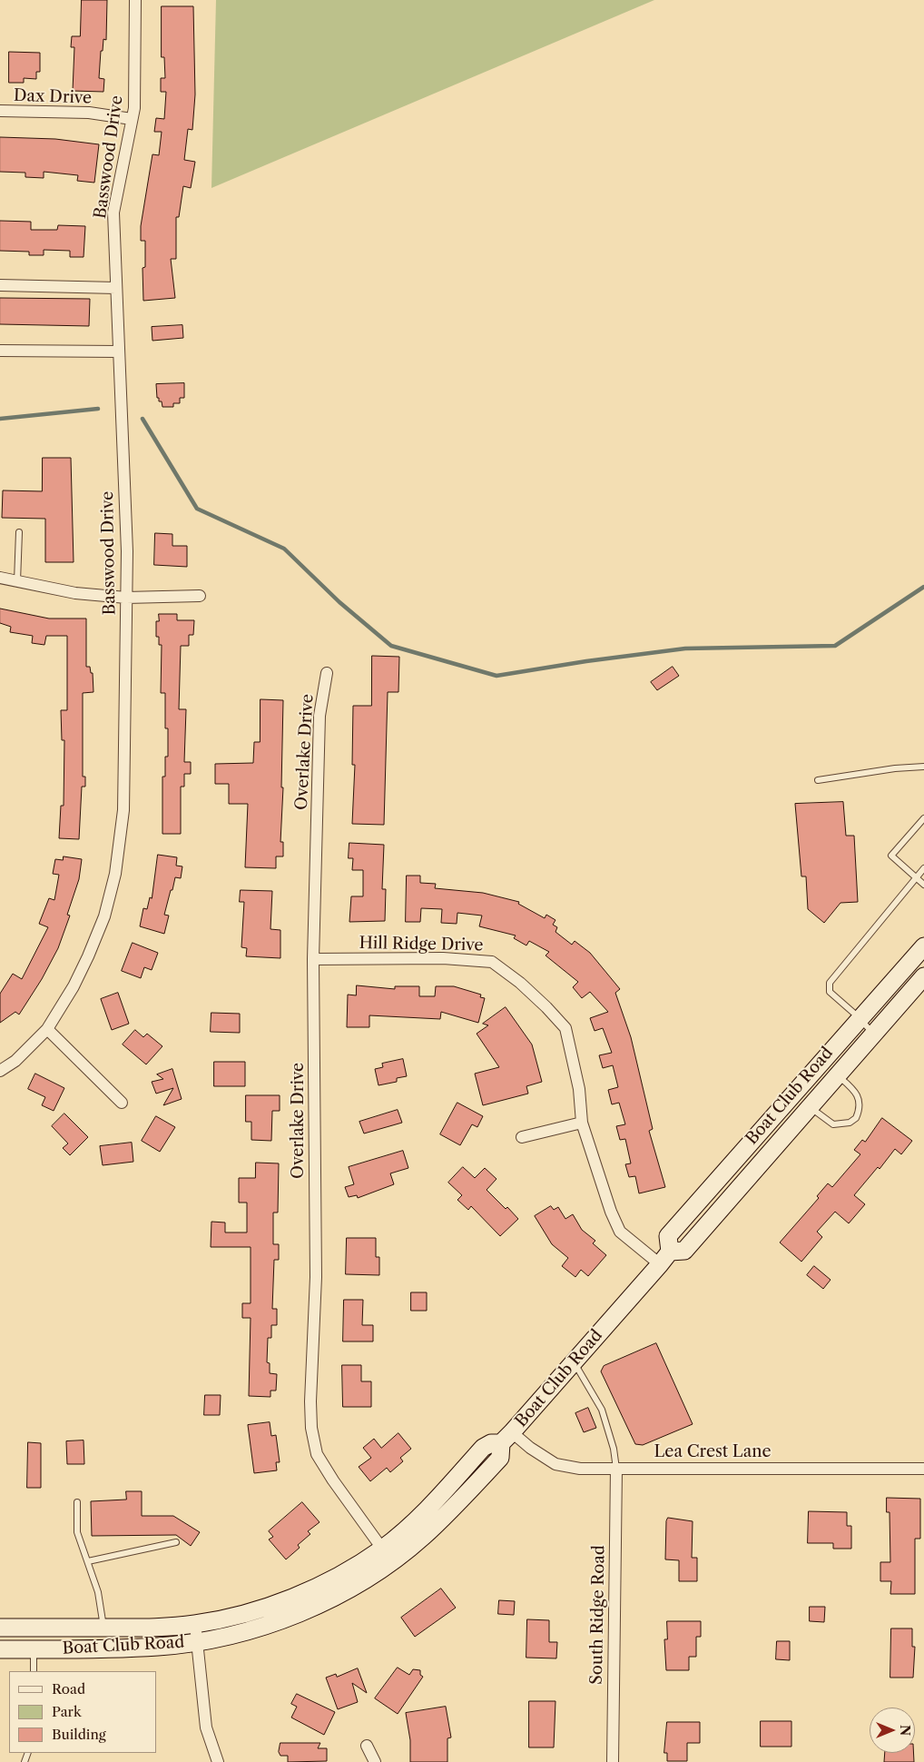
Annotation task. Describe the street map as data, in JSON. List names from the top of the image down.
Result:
{
  "streets": {
    "main road": ["Boat Club Road"],
    "street": [
      "Dax Drive",
      "Basswood Drive",
      "Overlake Drive",
      "Hill Ridge Drive",
      "Lea Crest Lane",
      "South Ridge Road"
    ]
  },
  "crossings": [
    ["Dax Drive", "Basswood Drive"],
    ["Overlake Drive", "Hill Ridge Drive"],
    ["Overlake Drive", "Boat Club Road"],
    ["Hill Ridge Drive", "Boat Club Road"],
    ["Boat Club Road", "Lea Crest Lane"],
    ["Lea Crest Lane", "South Ridge Road"]
  ],
  "legend": ["Road", "Park", "Building"],
  "north": "right"
}
